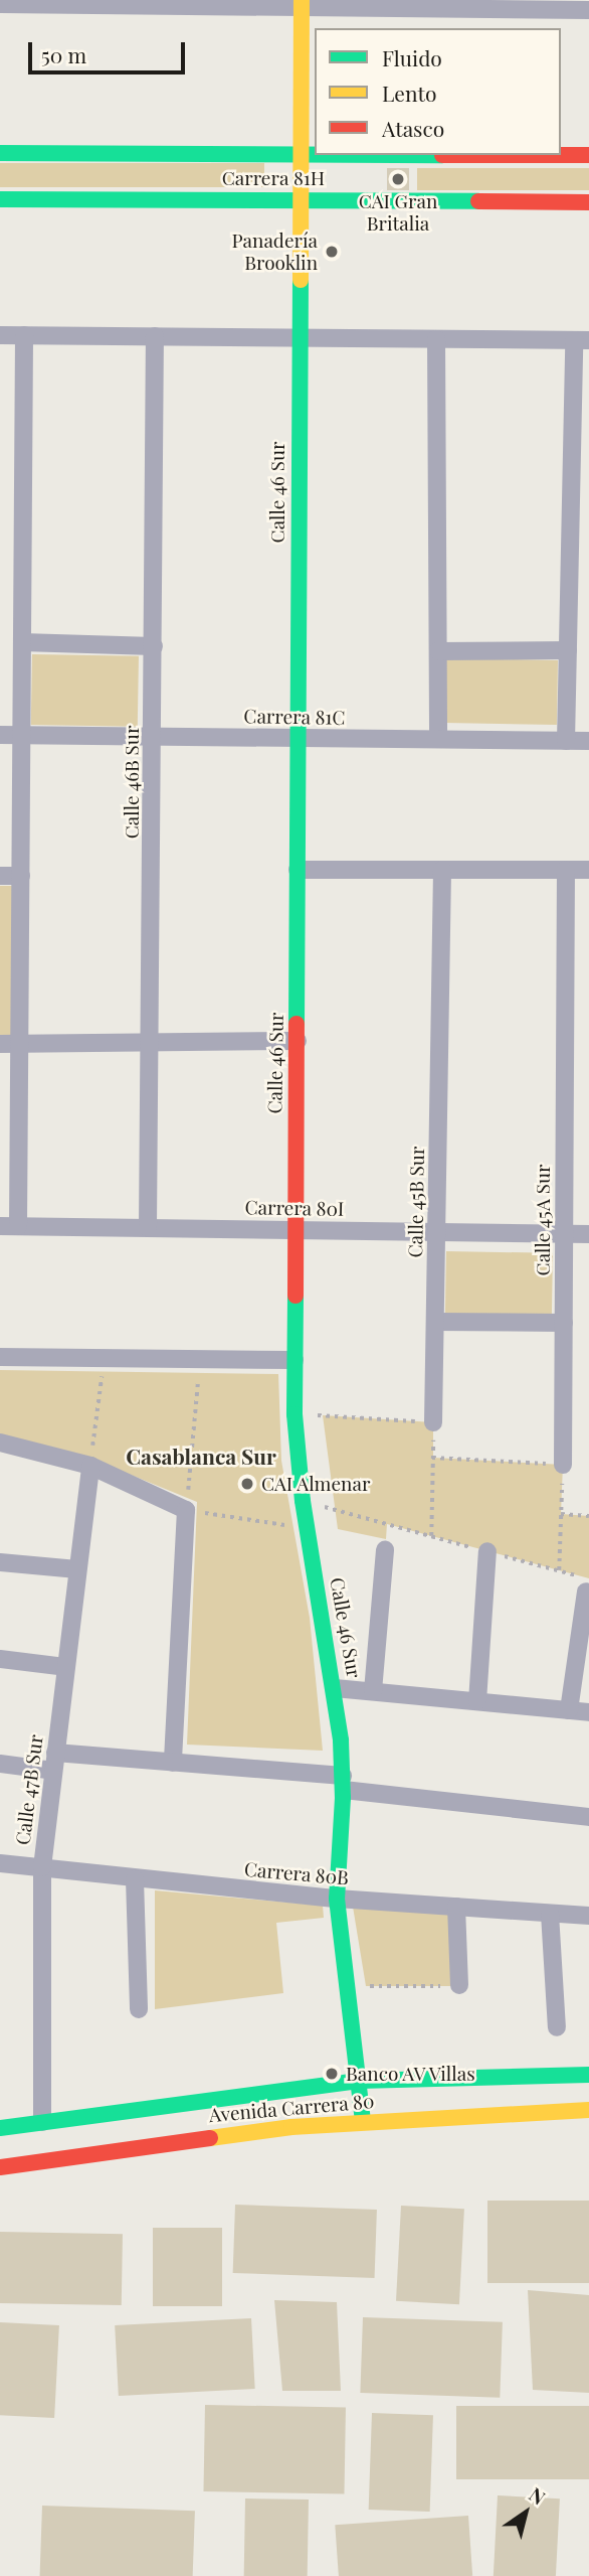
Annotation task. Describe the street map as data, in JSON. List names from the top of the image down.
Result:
{
  "streets": {
    "street": [
      "Carrera 81H",
      "Calle 46 Sur",
      "Carrera 81C",
      "Calle 46B Sur",
      "Calle 45B Sur",
      "Carrera 80I",
      "Calle 45A Sur",
      "Calle 47B Sur",
      "Carrera 80B",
      "Avenida Carrera 80"
    ]
  },
  "crossings": [
    ["Carrera 81H", "Calle 46 Sur"],
    ["Calle 46 Sur", "Carrera 81C"],
    ["Calle 46 Sur", "Carrera 80I"],
    ["Calle 46 Sur", "Carrera 80B"],
    ["Calle 46 Sur", "Avenida Carrera 80"],
    ["Carrera 81C", "Calle 46B Sur"],
    ["Calle 46B Sur", "Carrera 80I"],
    ["Calle 45B Sur", "Carrera 80I"],
    ["Carrera 80I", "Calle 45A Sur"],
    ["Calle 47B Sur", "Carrera 80B"],
    ["Calle 47B Sur", "Avenida Carrera 80"]
  ],
  "districts": ["Casablanca Sur"],
  "places": [
    "CAI Gran Britalia",
    "Panadería Brooklin",
    "CAI Almenar",
    "Banco AV Villas"
  ],
  "legend": ["Fluido", "Lento", "Atasco"],
  "scale_bar": "50 m",
  "north": "top right"
}
